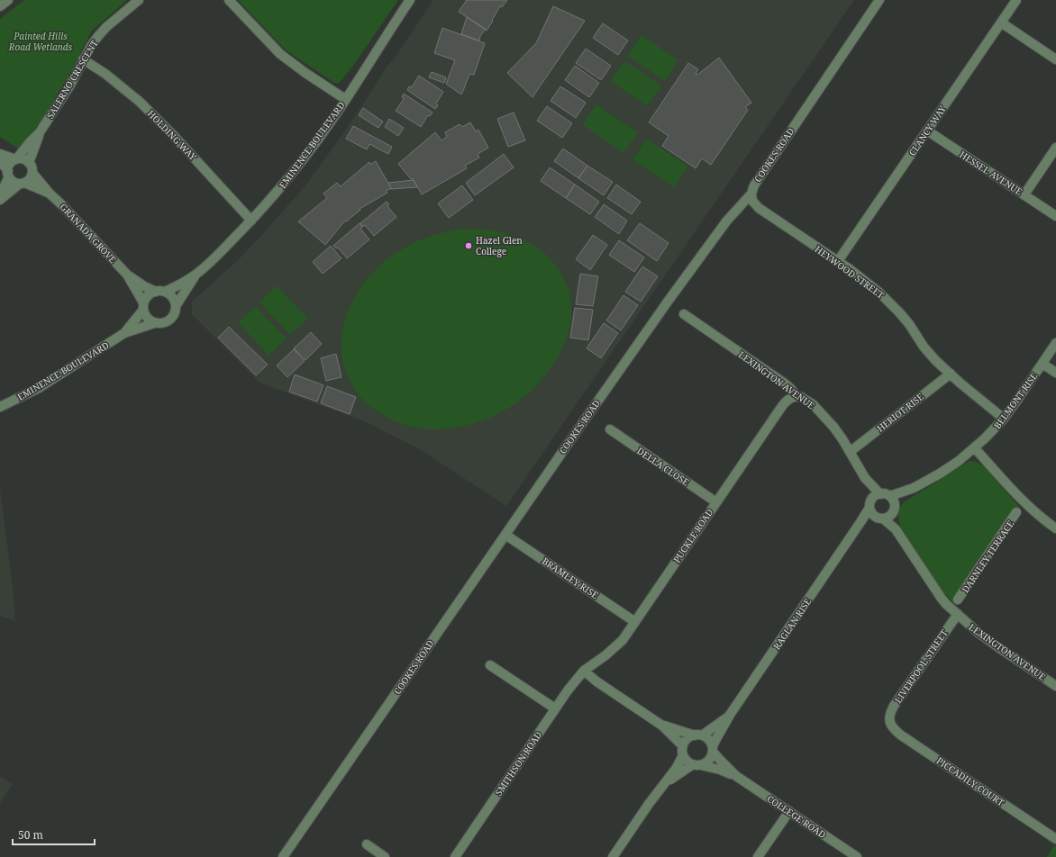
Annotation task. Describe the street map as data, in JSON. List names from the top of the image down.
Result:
{
  "streets": {
    "street": [
      "SALERNO CRESCENT",
      "CLANCY WAY",
      "HOLDING WAY",
      "EMINENCE BOULEVARD",
      "COOKES ROAD",
      "HESSEL AVENUE",
      "GRANADA GROVE",
      "HEYWOOD STREET",
      "LEXINGTON AVENUE",
      "BELMONT RISE",
      "HERIOT RISE",
      "DELLA CLOSE",
      "PUCKLE ROAD",
      "DARNLEY TERRACE",
      "BRAMLEY RISE",
      "RAGLAN RISE",
      "LIVERPOOL STREET",
      "SMITHSON ROAD",
      "PICCADILY COURT",
      "COLLEGE ROAD"
    ]
  },
  "crossings": [
    ["SALERNO CRESCENT", "HOLDING WAY"],
    ["SALERNO CRESCENT", "GRANADA GROVE"],
    ["CLANCY WAY", "HESSEL AVENUE"],
    ["CLANCY WAY", "HEYWOOD STREET"],
    ["HOLDING WAY", "EMINENCE BOULEVARD"],
    ["EMINENCE BOULEVARD", "GRANADA GROVE"],
    ["COOKES ROAD", "HEYWOOD STREET"],
    ["COOKES ROAD", "BRAMLEY RISE"],
    ["HEYWOOD STREET", "BELMONT RISE"],
    ["HEYWOOD STREET", "HERIOT RISE"],
    ["LEXINGTON AVENUE", "BELMONT RISE"],
    ["LEXINGTON AVENUE", "HERIOT RISE"],
    ["LEXINGTON AVENUE", "PUCKLE ROAD"],
    ["LEXINGTON AVENUE", "RAGLAN RISE"],
    ["LEXINGTON AVENUE", "LIVERPOOL STREET"],
    ["BELMONT RISE", "RAGLAN RISE"],
    ["DELLA CLOSE", "PUCKLE ROAD"],
    ["PUCKLE ROAD", "BRAMLEY RISE"],
    ["PUCKLE ROAD", "SMITHSON ROAD"],
    ["RAGLAN RISE", "COLLEGE ROAD"],
    ["LIVERPOOL STREET", "PICCADILY COURT"]
  ],
  "parks": ["Painted Hills Road Wetlands"],
  "places": ["Hazel Glen College"],
  "scale_bar": "50 m"
}
